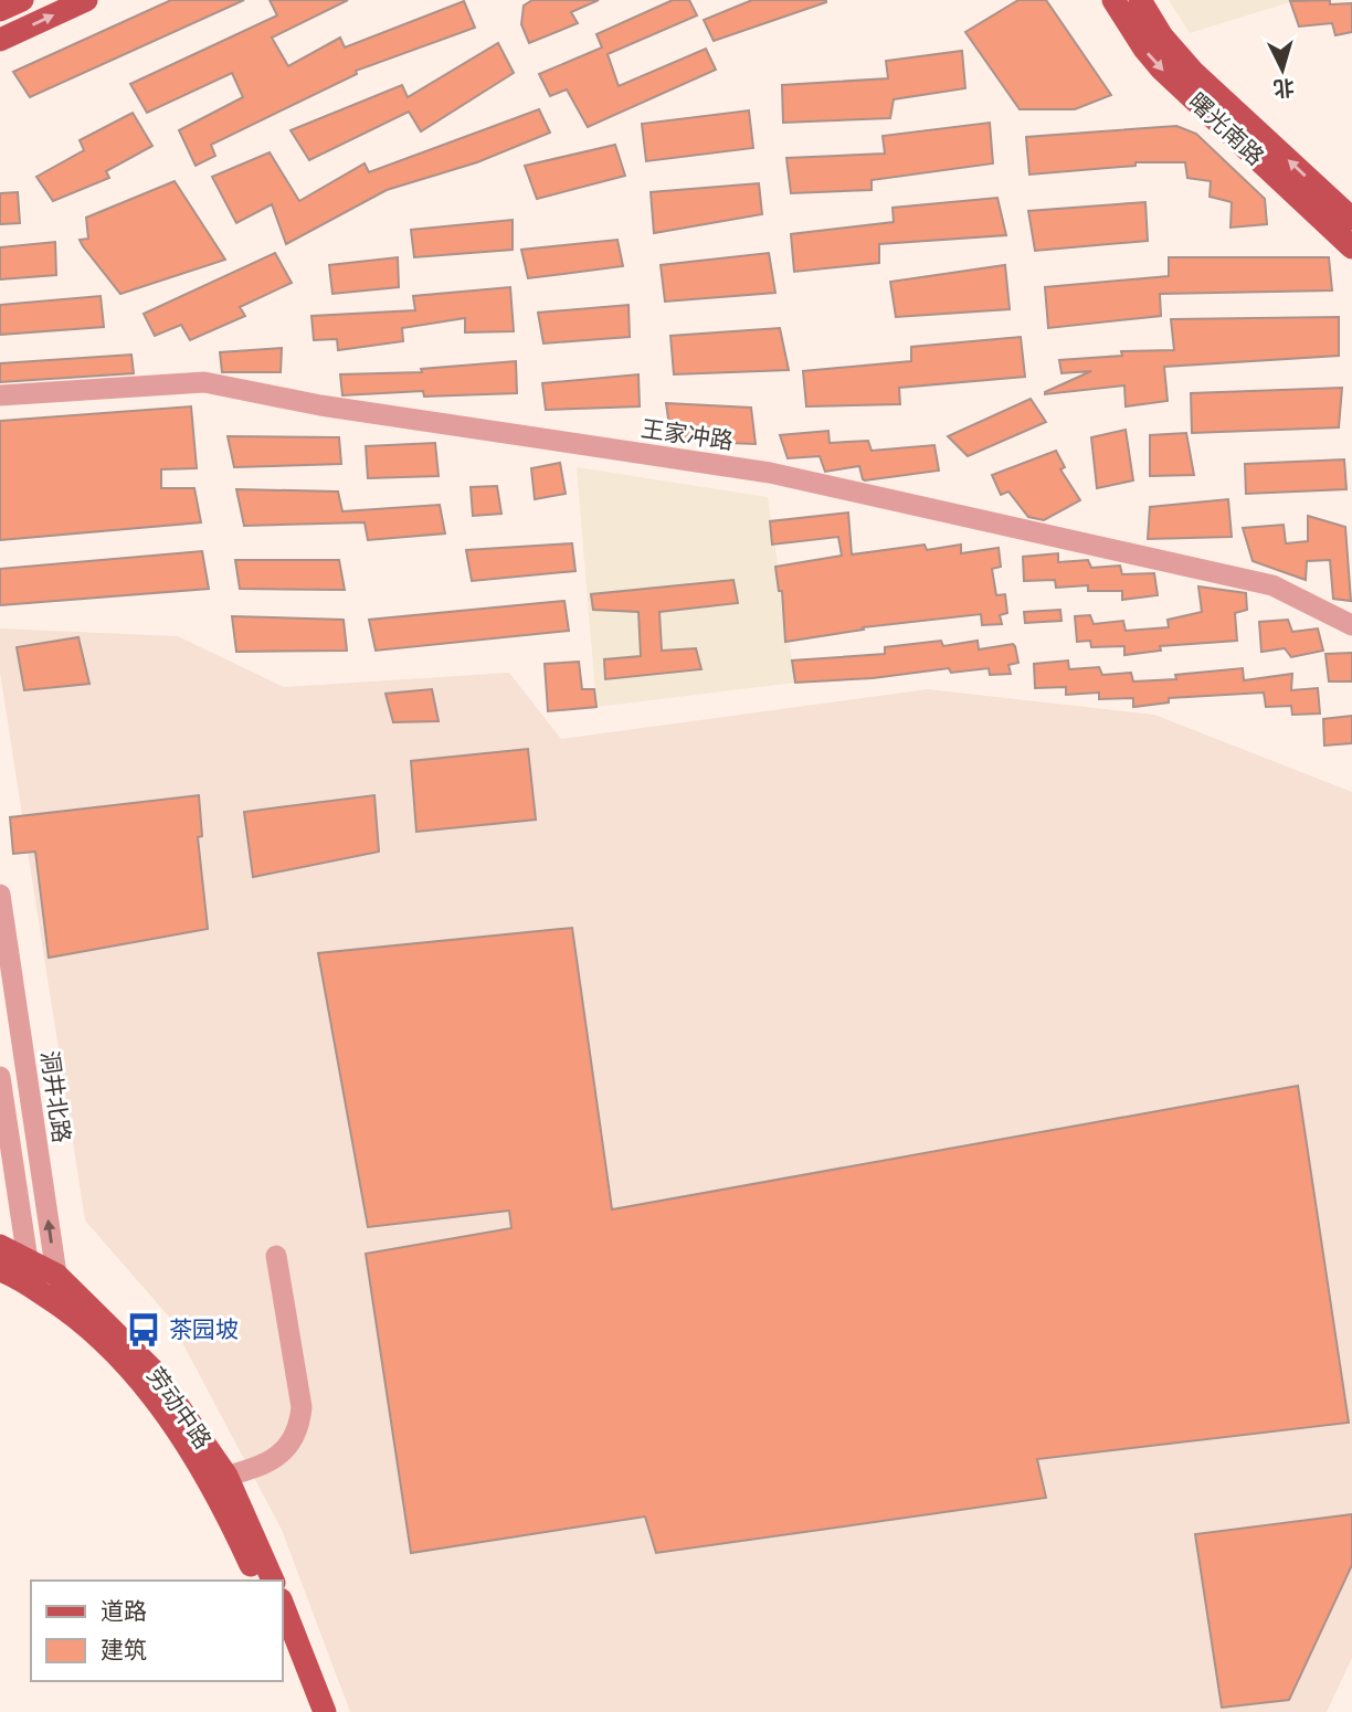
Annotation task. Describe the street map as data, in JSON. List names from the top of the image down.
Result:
{
  "streets": {
    "main road": ["曙光南路", "劳动中路"],
    "street": ["王家冲路", "洞井北路"]
  },
  "crossings": [
    ["洞井北路", "劳动中路"]
  ],
  "places": {
    "bus stop": ["茶园坡"]
  },
  "legend": ["道路", "建筑"],
  "north": "bottom"
}
